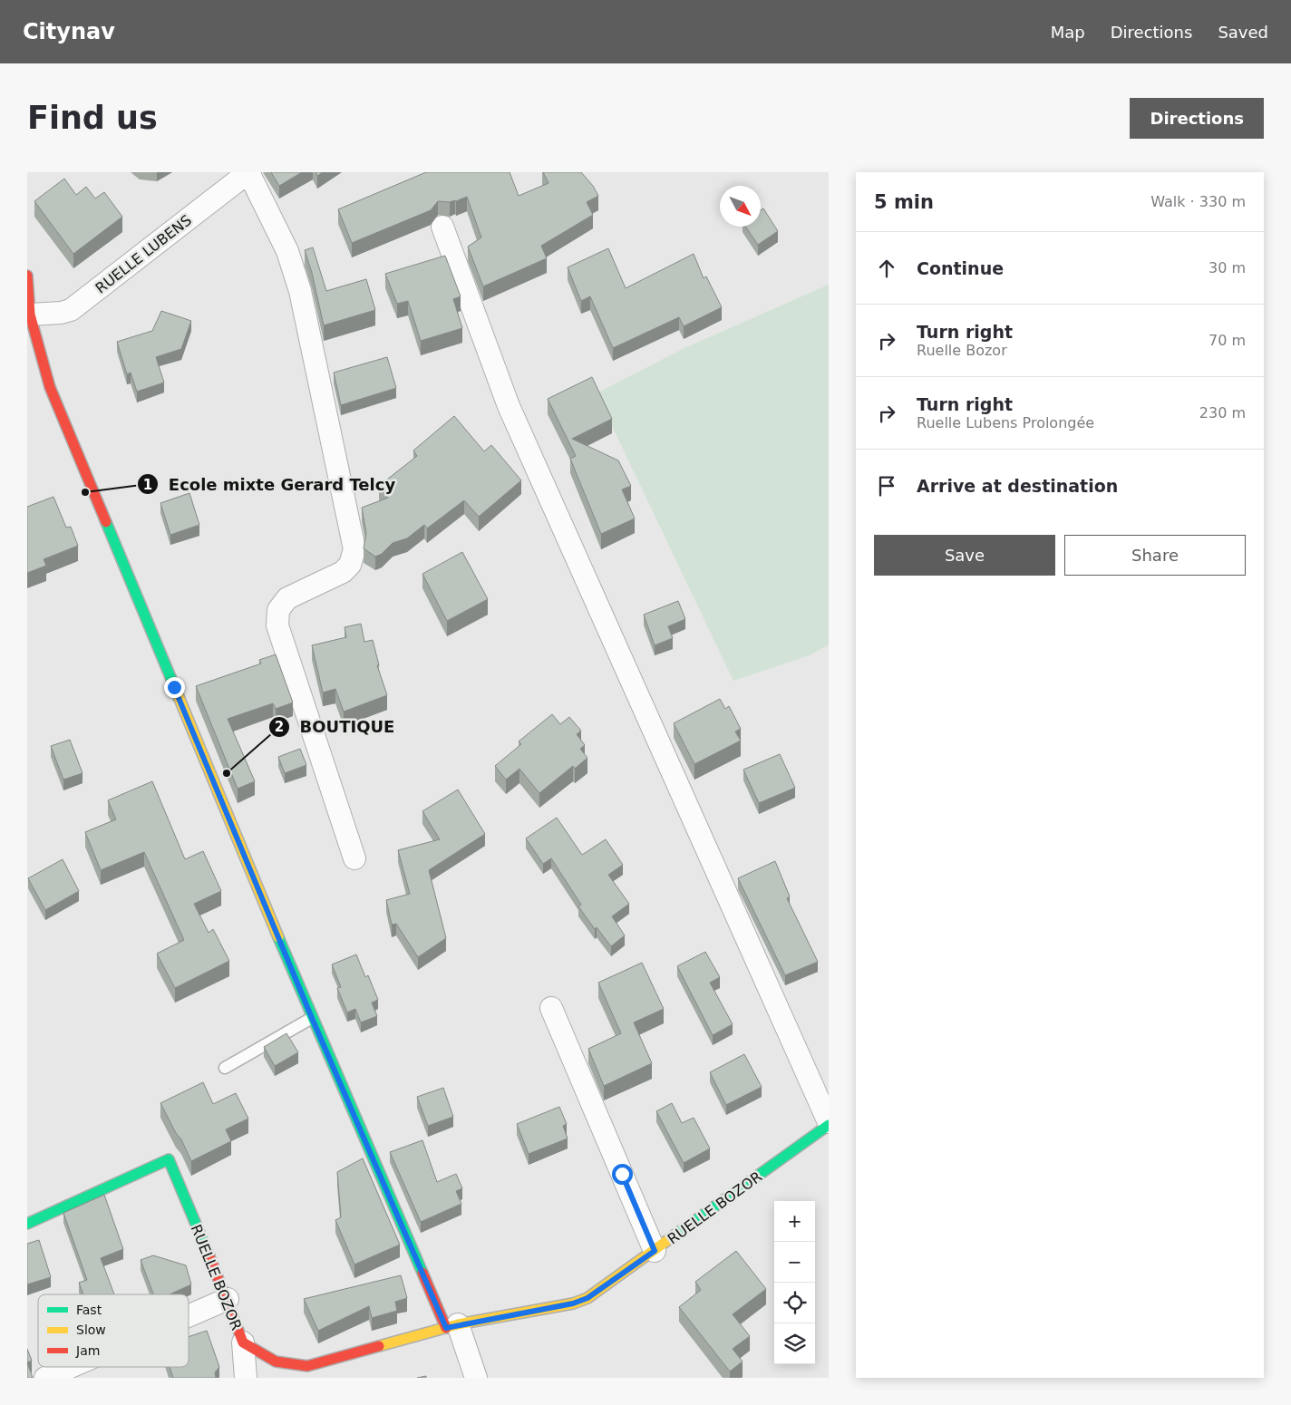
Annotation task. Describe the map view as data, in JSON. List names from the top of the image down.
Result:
{
  "streets": {
    "street": ["RUELLE LUBENS", "RUELLE BOZOR"]
  },
  "places": ["Ecole mixte Gerard Telcy", "BOUTIQUE"],
  "legend": ["Fast", "Slow", "Jam"],
  "north": "bottom right",
  "page": {
    "header": "Citynav",
    "nav": ["Map", "Directions", "Saved"],
    "buttons": [
      "Directions",
      ["Save", "Share"]
    ],
    "title": "Find us",
    "heading": ["5 min", "Walk · 330 m"],
    "list": [
      ["Continue", "30 m"],
      ["Turn right", "Ruelle Bozor", "70 m"],
      ["Turn right", "Ruelle Lubens Prolongée", "230 m"],
      "Arrive at destination"
    ],
    "map_buttons": ["+", "−"]
  }
}
